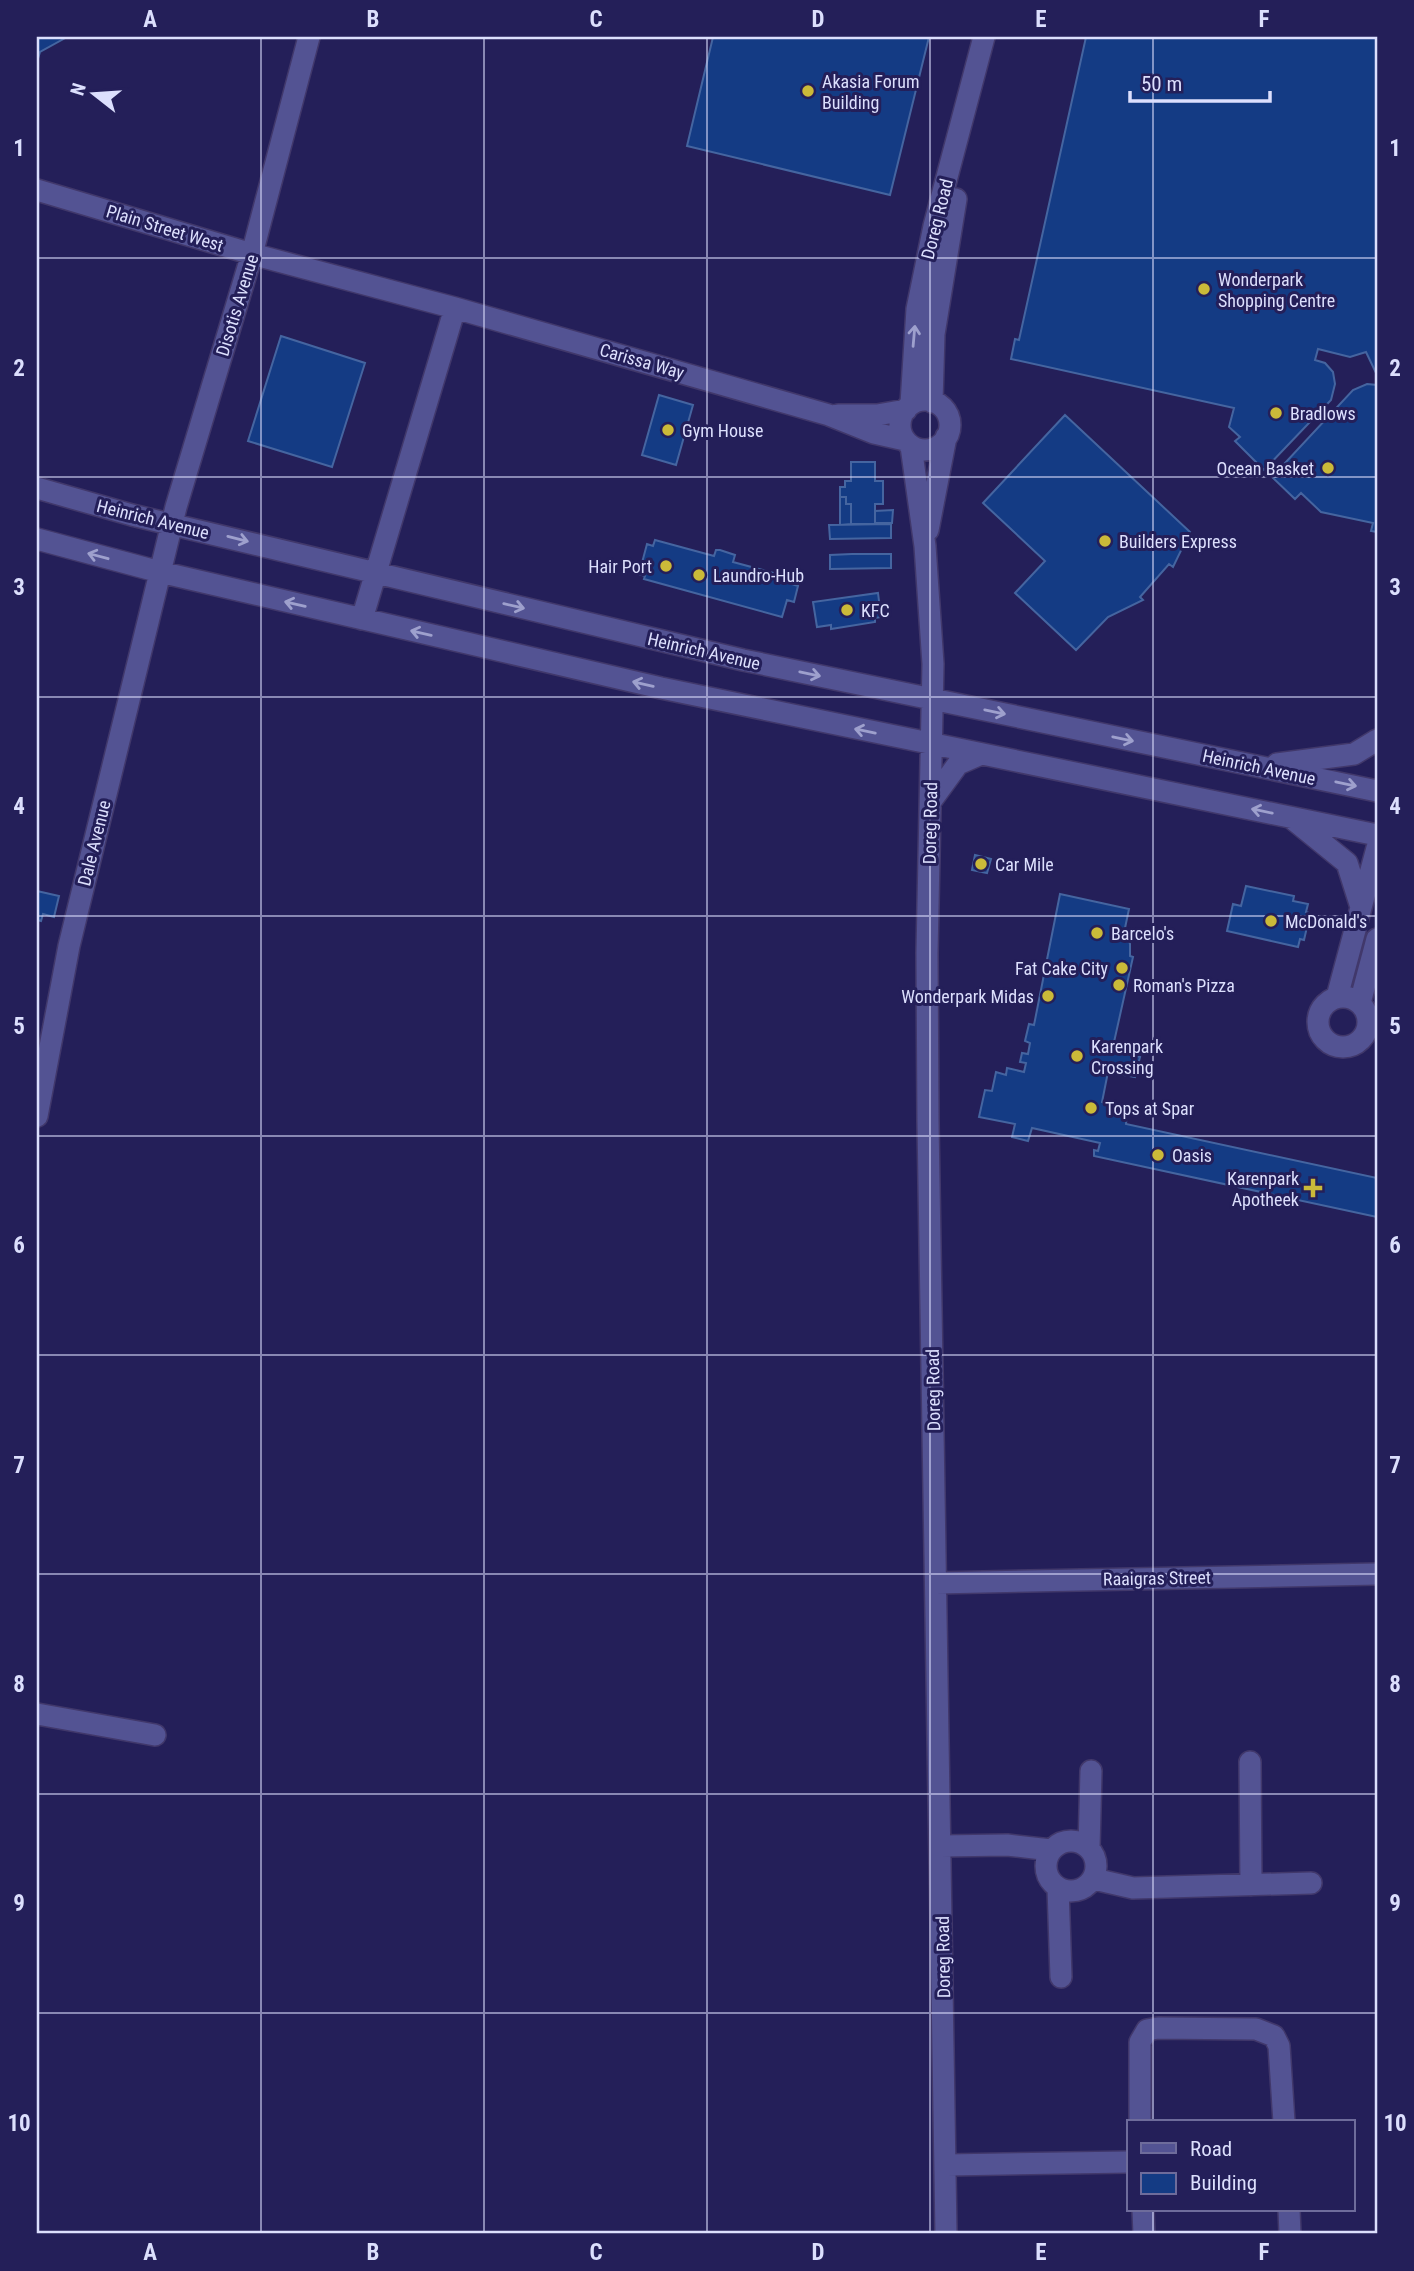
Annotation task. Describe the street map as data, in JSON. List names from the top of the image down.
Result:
{
  "streets": {
    "street": [
      "Doreg Road",
      "Plain Street West",
      "Disotis Avenue",
      "Carissa Way",
      "Heinrich Avenue",
      "Dale Avenue",
      "Raaigras Street"
    ]
  },
  "crossings": [
    ["Doreg Road", "Carissa Way"],
    ["Doreg Road", "Heinrich Avenue"],
    ["Doreg Road", "Raaigras Street"],
    ["Plain Street West", "Disotis Avenue"],
    ["Plain Street West", "Carissa Way"],
    ["Disotis Avenue", "Heinrich Avenue"],
    ["Disotis Avenue", "Dale Avenue"]
  ],
  "places": {
    "other": [
      "Akasia Forum Building",
      "Wonderpark Shopping Centre",
      "Bradlows",
      "Gym House",
      "Ocean Basket",
      "Builders Express",
      "Hair Port",
      "Laundro-Hub",
      "KFC",
      "Car Mile",
      "McDonald's",
      "Barcelo's",
      "Fat Cake City",
      "Roman's Pizza",
      "Wonderpark Midas",
      "Karenpark Crossing",
      "Tops at Spar",
      "Oasis"
    ],
    "health": ["Karenpark Apotheek"]
  },
  "legend": ["Road", "Building"],
  "scale_bar": "50 m",
  "north": "left",
  "grid": {
    "columns": [
      "A",
      "B",
      "C",
      "D",
      "E",
      "F"
    ],
    "rows": [
      "1",
      "2",
      "3",
      "4",
      "5",
      "6",
      "7",
      "8",
      "9",
      "10"
    ]
  }
}
